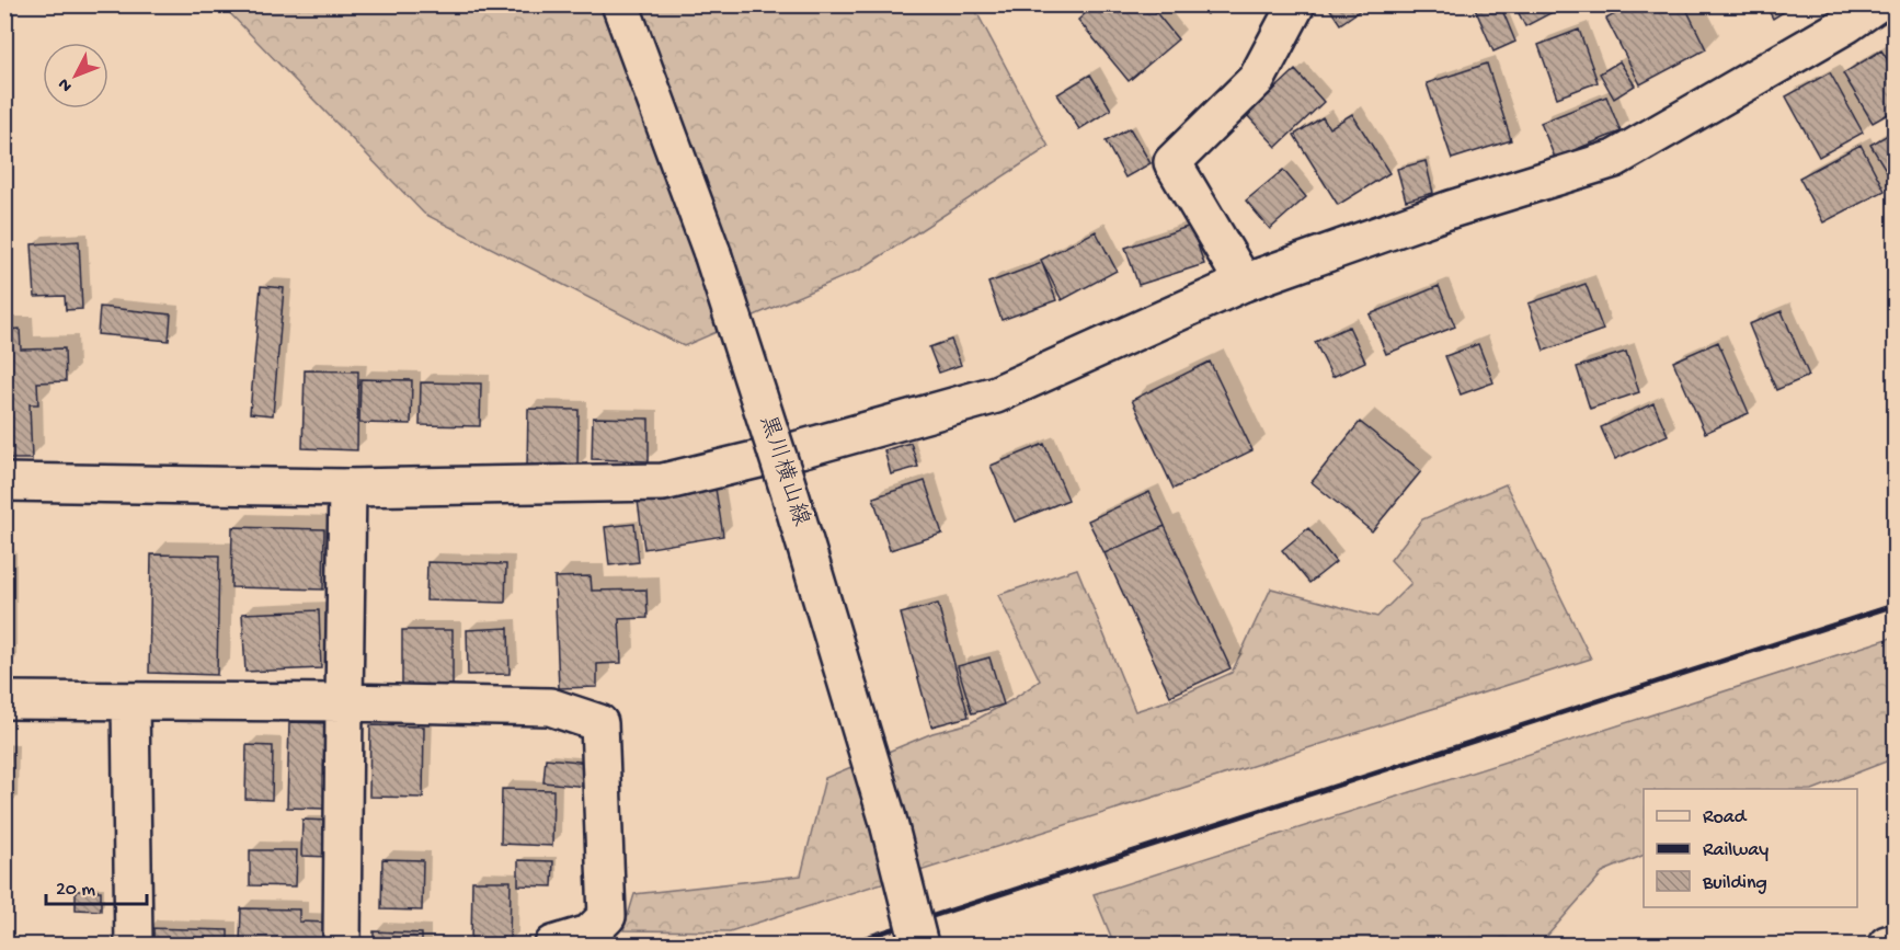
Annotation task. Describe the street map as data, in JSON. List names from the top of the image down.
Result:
{
  "streets": {
    "street": ["黒川横山線"]
  },
  "legend": ["Road", "Railway", "Building"],
  "scale_bar": "20 m",
  "north": "bottom left"
}
